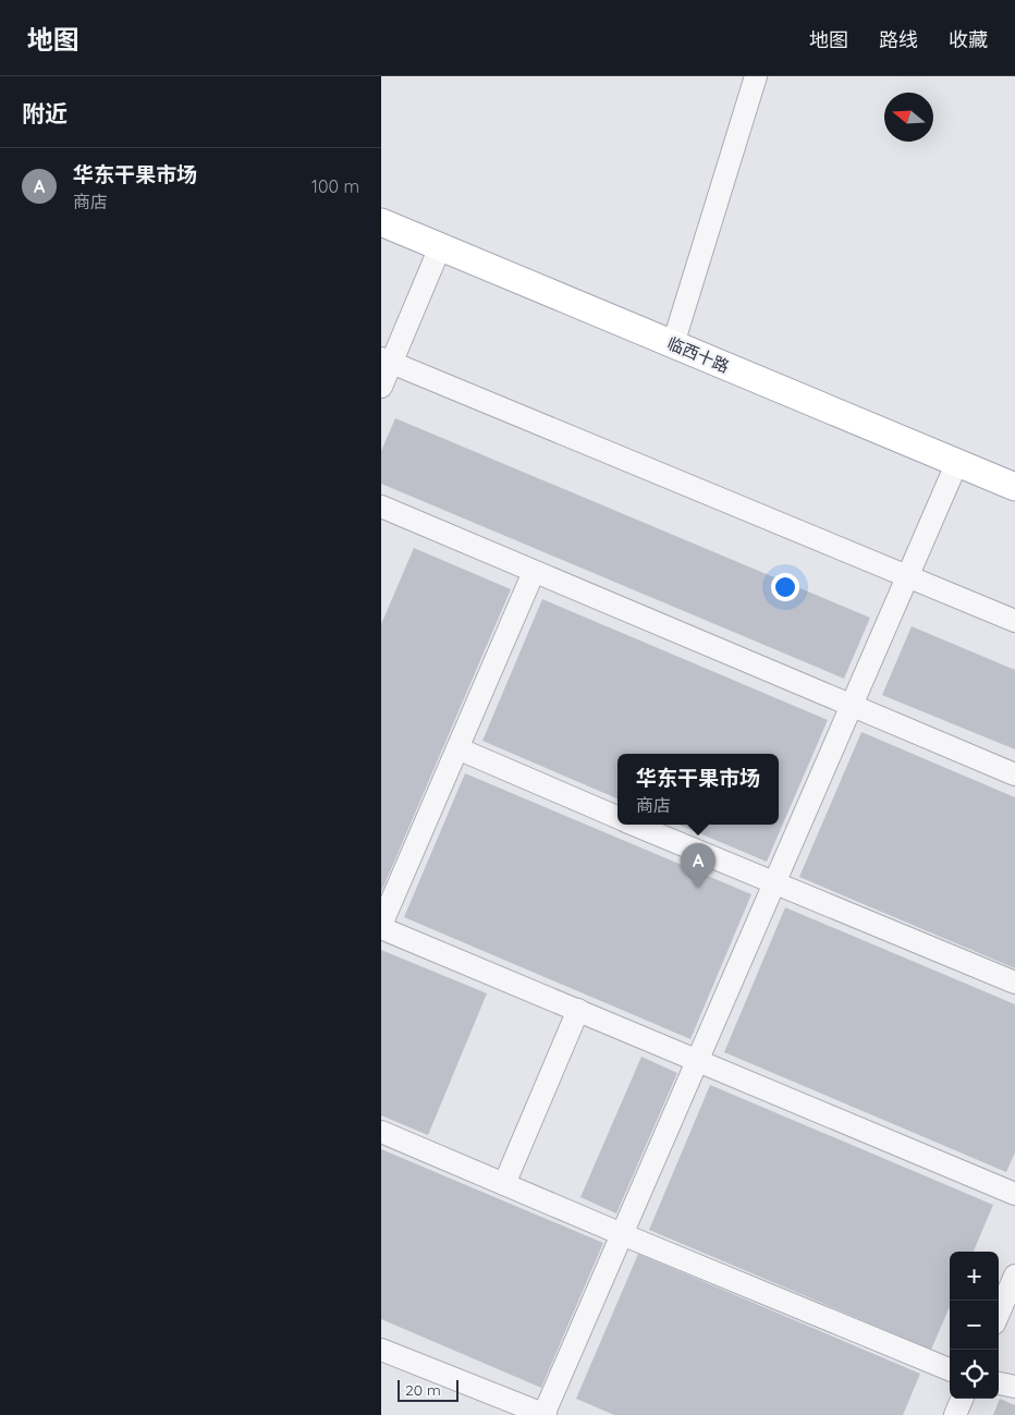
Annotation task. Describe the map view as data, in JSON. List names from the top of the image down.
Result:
{
  "streets": {
    "main road": ["临西十路"]
  },
  "scale_bar": "20 m",
  "north": "left",
  "page": {
    "header": "地图",
    "nav": ["地图", "路线", "收藏"],
    "heading": "附近",
    "list": [
      {
        "mark": "A",
        "name": "华东干果市场",
        "note": "商店",
        "value": "100 m"
      }
    ],
    "popup": ["华东干果市场", "商店"],
    "pins": "A",
    "map_buttons": ["+", "−"],
    "scale": "20 m"
  }
}
